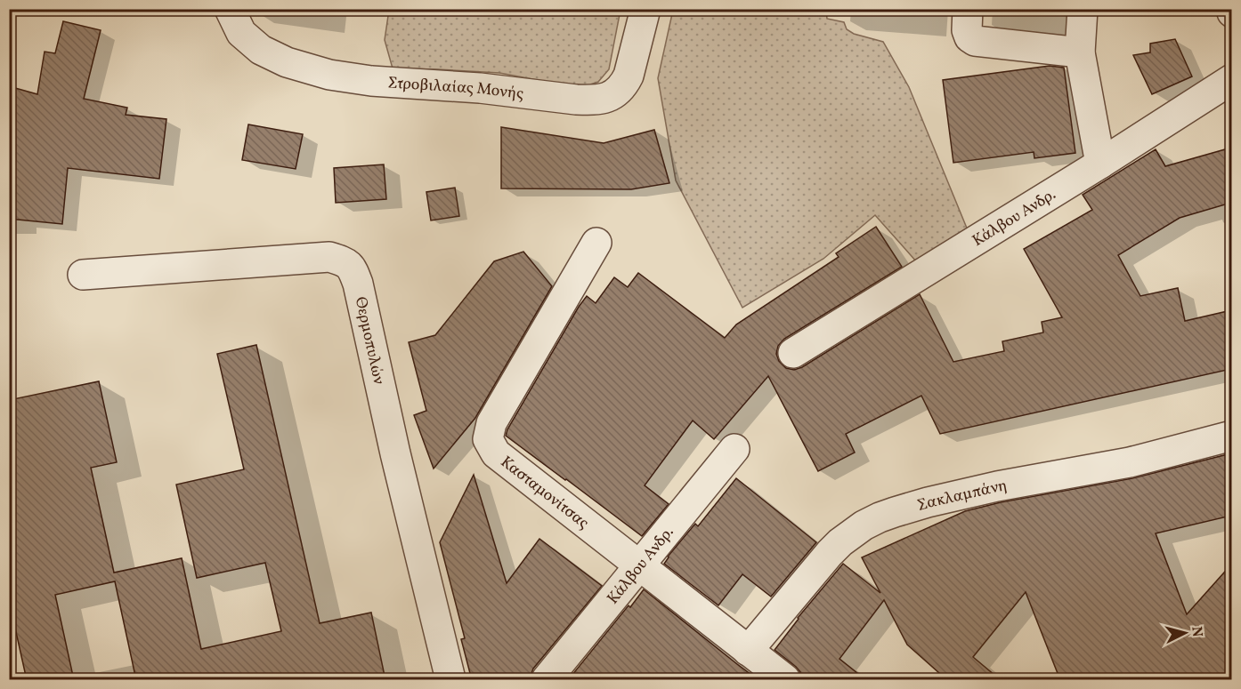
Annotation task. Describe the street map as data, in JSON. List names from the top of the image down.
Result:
{
  "streets": {
    "street": [
      "Στροβιλαίας Μονής",
      "Κάλβου Ανδρ.",
      "Θερμοπυλών",
      "Κασταμονίτσας",
      "Σακλαμπάνη"
    ]
  },
  "crossings": [
    ["Κάλβου Ανδρ.", "Κασταμονίτσας"],
    ["Κασταμονίτσας", "Σακλαμπάνη"]
  ],
  "north": "right"
}
